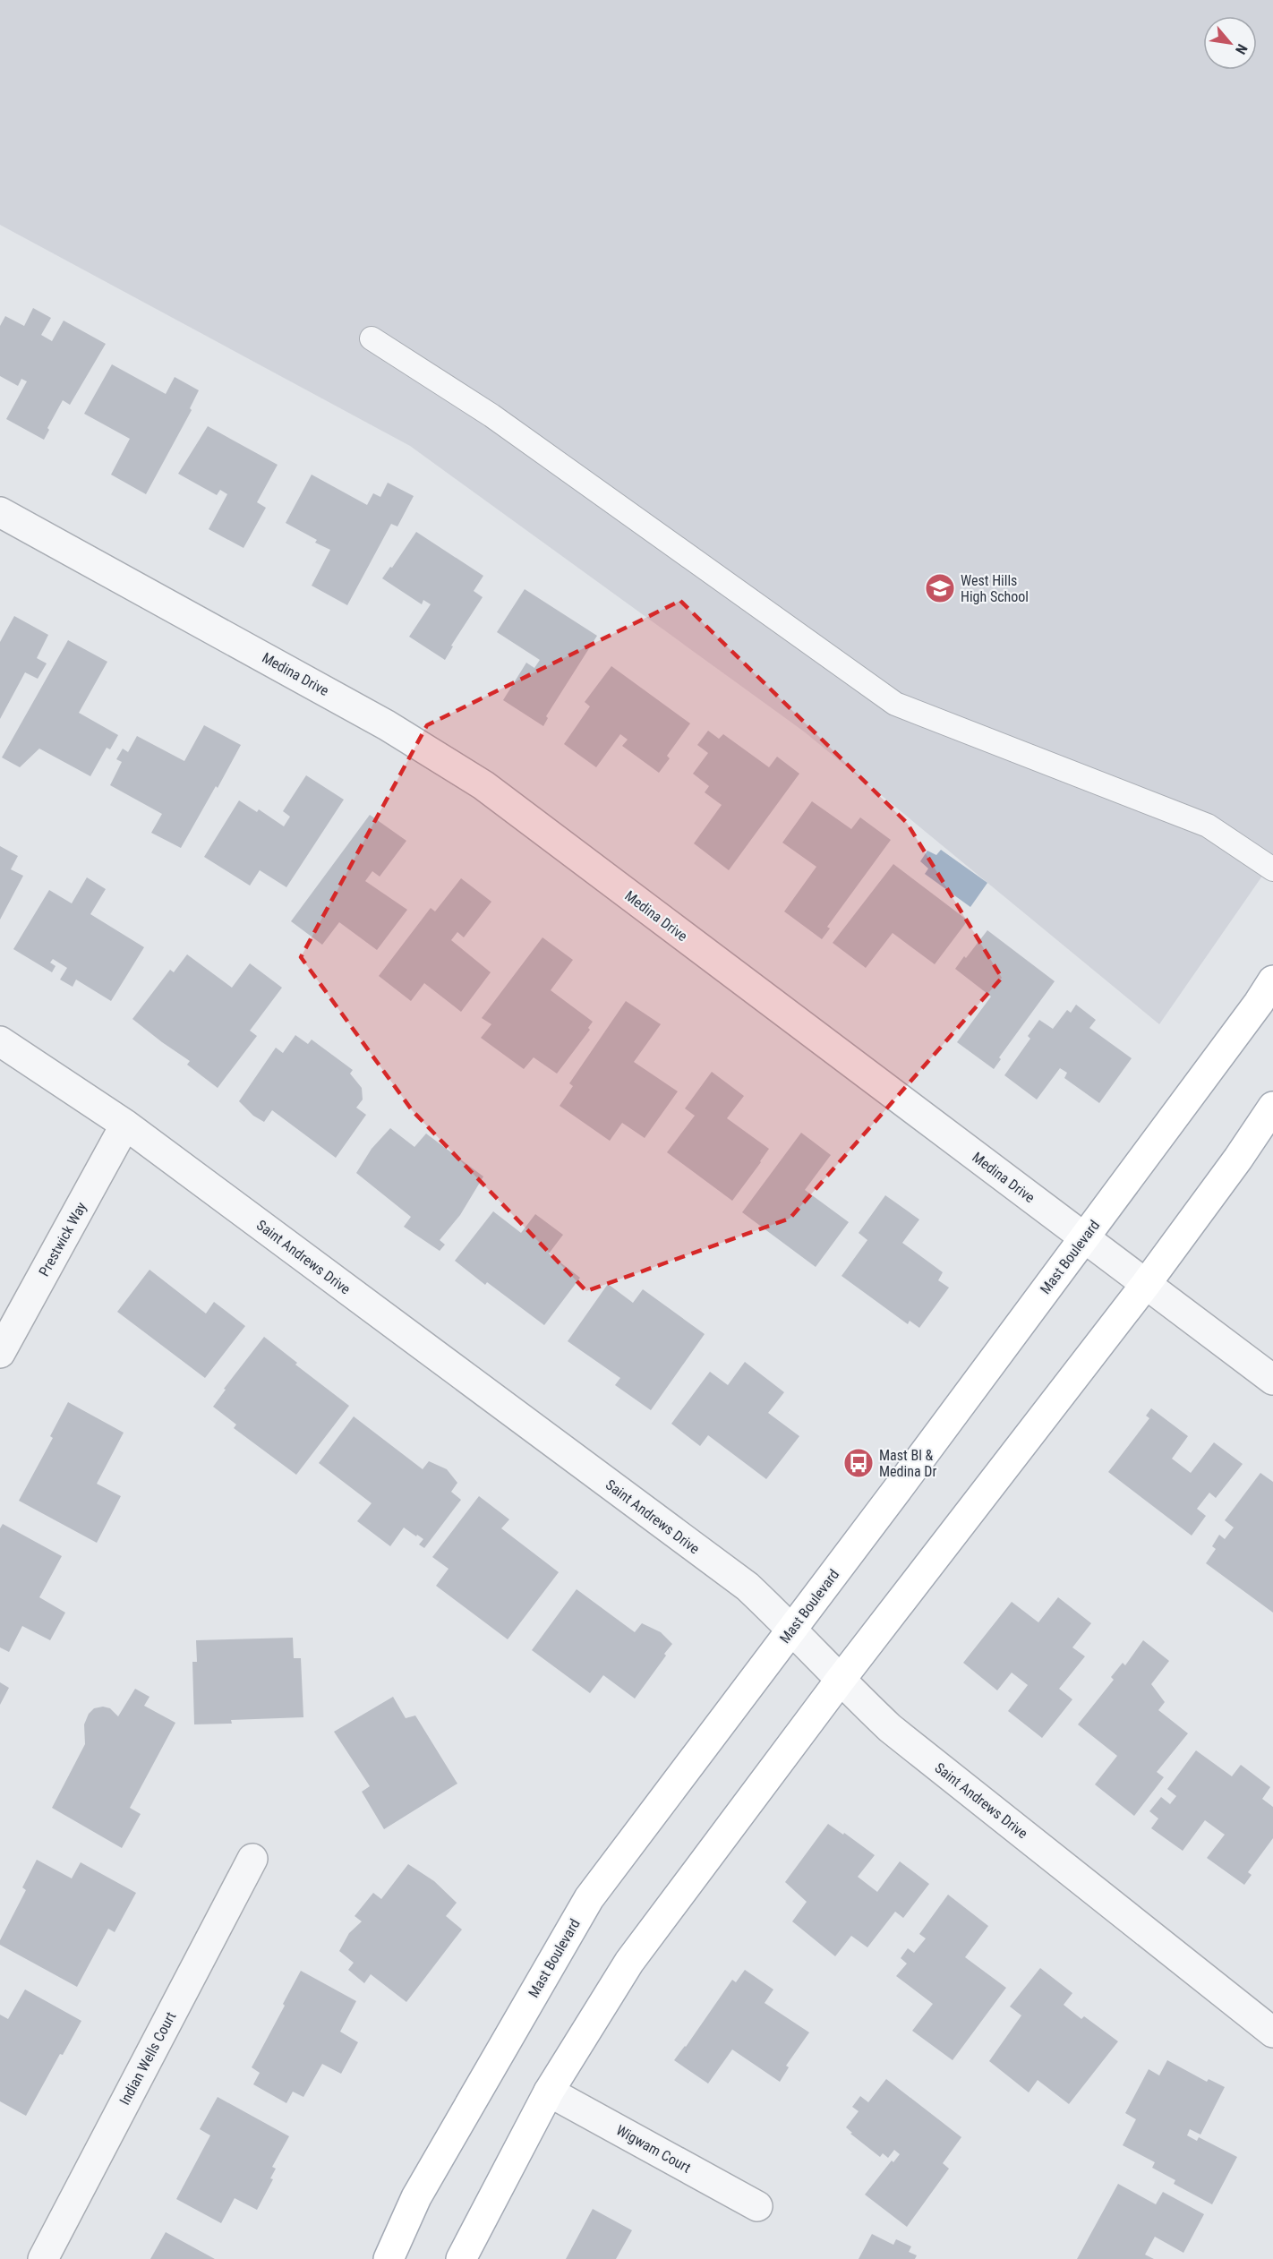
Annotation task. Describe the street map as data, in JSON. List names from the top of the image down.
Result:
{
  "streets": {
    "main road": ["Mast Boulevard"],
    "street": [
      "Medina Drive",
      "Prestwick Way",
      "Saint Andrews Drive",
      "Indian Wells Court",
      "Wigwam Court"
    ]
  },
  "crossings": [
    ["Medina Drive", "Mast Boulevard"],
    ["Prestwick Way", "Saint Andrews Drive"],
    ["Saint Andrews Drive", "Mast Boulevard"]
  ],
  "places": {
    "school or university": ["West Hills High School"],
    "bus stop": ["Mast Bl & Medina Dr"]
  },
  "north": "bottom right"
}
